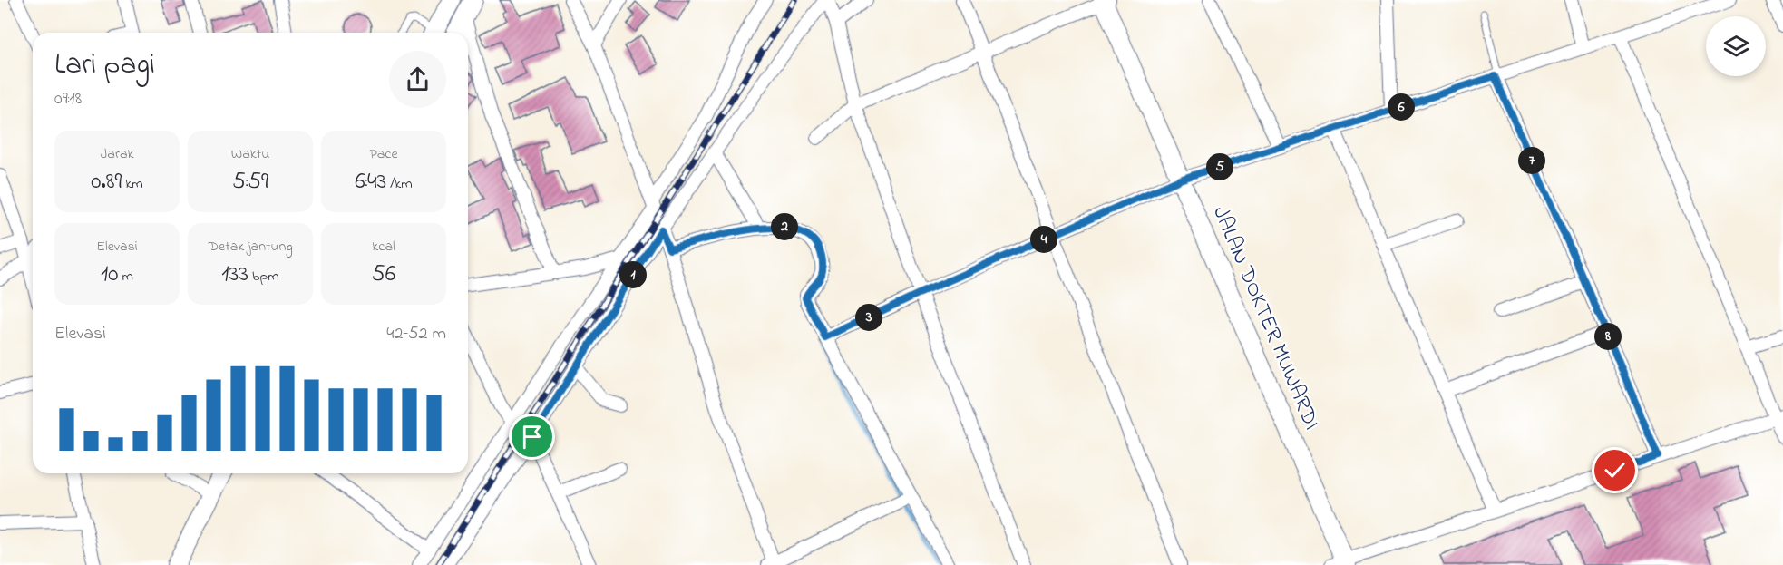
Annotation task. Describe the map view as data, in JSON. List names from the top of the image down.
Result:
{
  "streets": {
    "main road": ["JALAN DOKTER MUWARDI"]
  },
  "page": {
    "heading": ["Lari pagi", "09:18"],
    "pins": [
      "6",
      "7",
      "5",
      "2",
      "4",
      "1",
      "3",
      "8"
    ],
    "stats": [
      ["Jarak", "0.89 km"],
      ["Waktu", "5:59"],
      ["Pace", "6:43 /km"],
      ["Elevasi", "10 m"],
      ["Detak jantung", "133 bpm"],
      ["kcal", "56"]
    ],
    "chart": ["Elevasi", "42–52 m"]
  }
}
